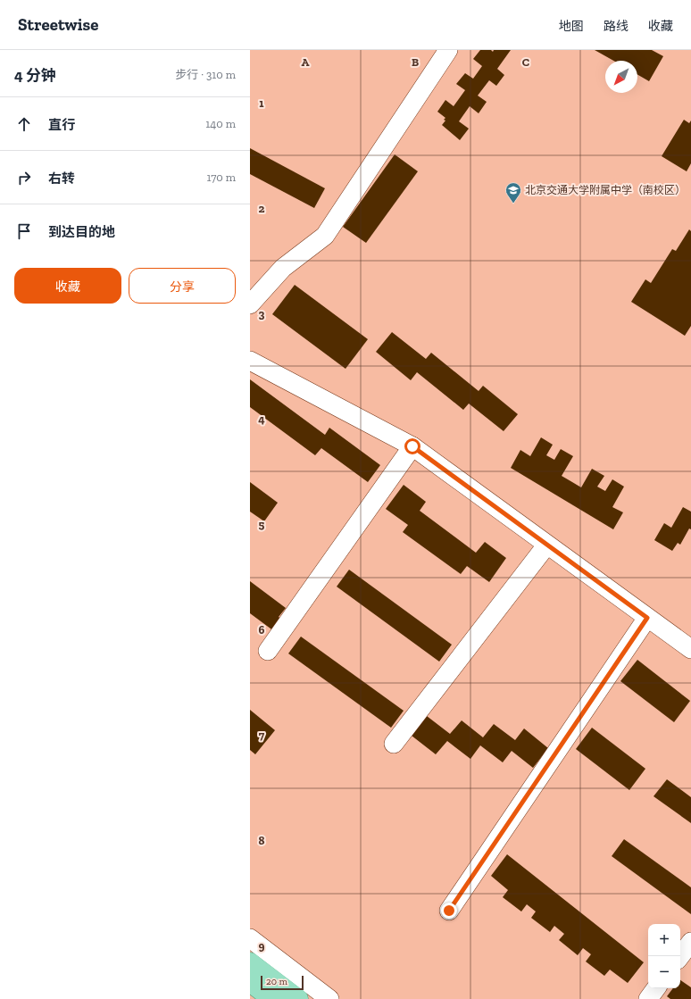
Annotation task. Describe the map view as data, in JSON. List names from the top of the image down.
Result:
{
  "places": {
    "school or university": ["北京交通大学附属中学（南校区）"]
  },
  "scale_bar": "20 m",
  "north": "bottom left",
  "page": {
    "header": "Streetwise",
    "nav": ["地图", "路线", "收藏"],
    "heading": ["4 分钟", "步行 · 310 m"],
    "list": [
      ["直行", "140 m"],
      ["右转", "170 m"],
      "到达目的地"
    ],
    "buttons": ["收藏", "分享"],
    "map_buttons": ["+", "−"],
    "scale": "20 m"
  },
  "grid": {
    "columns": ["A", "B", "C"],
    "rows": [
      "1",
      "2",
      "3",
      "4",
      "5",
      "6",
      "7",
      "8",
      "9"
    ]
  }
}
